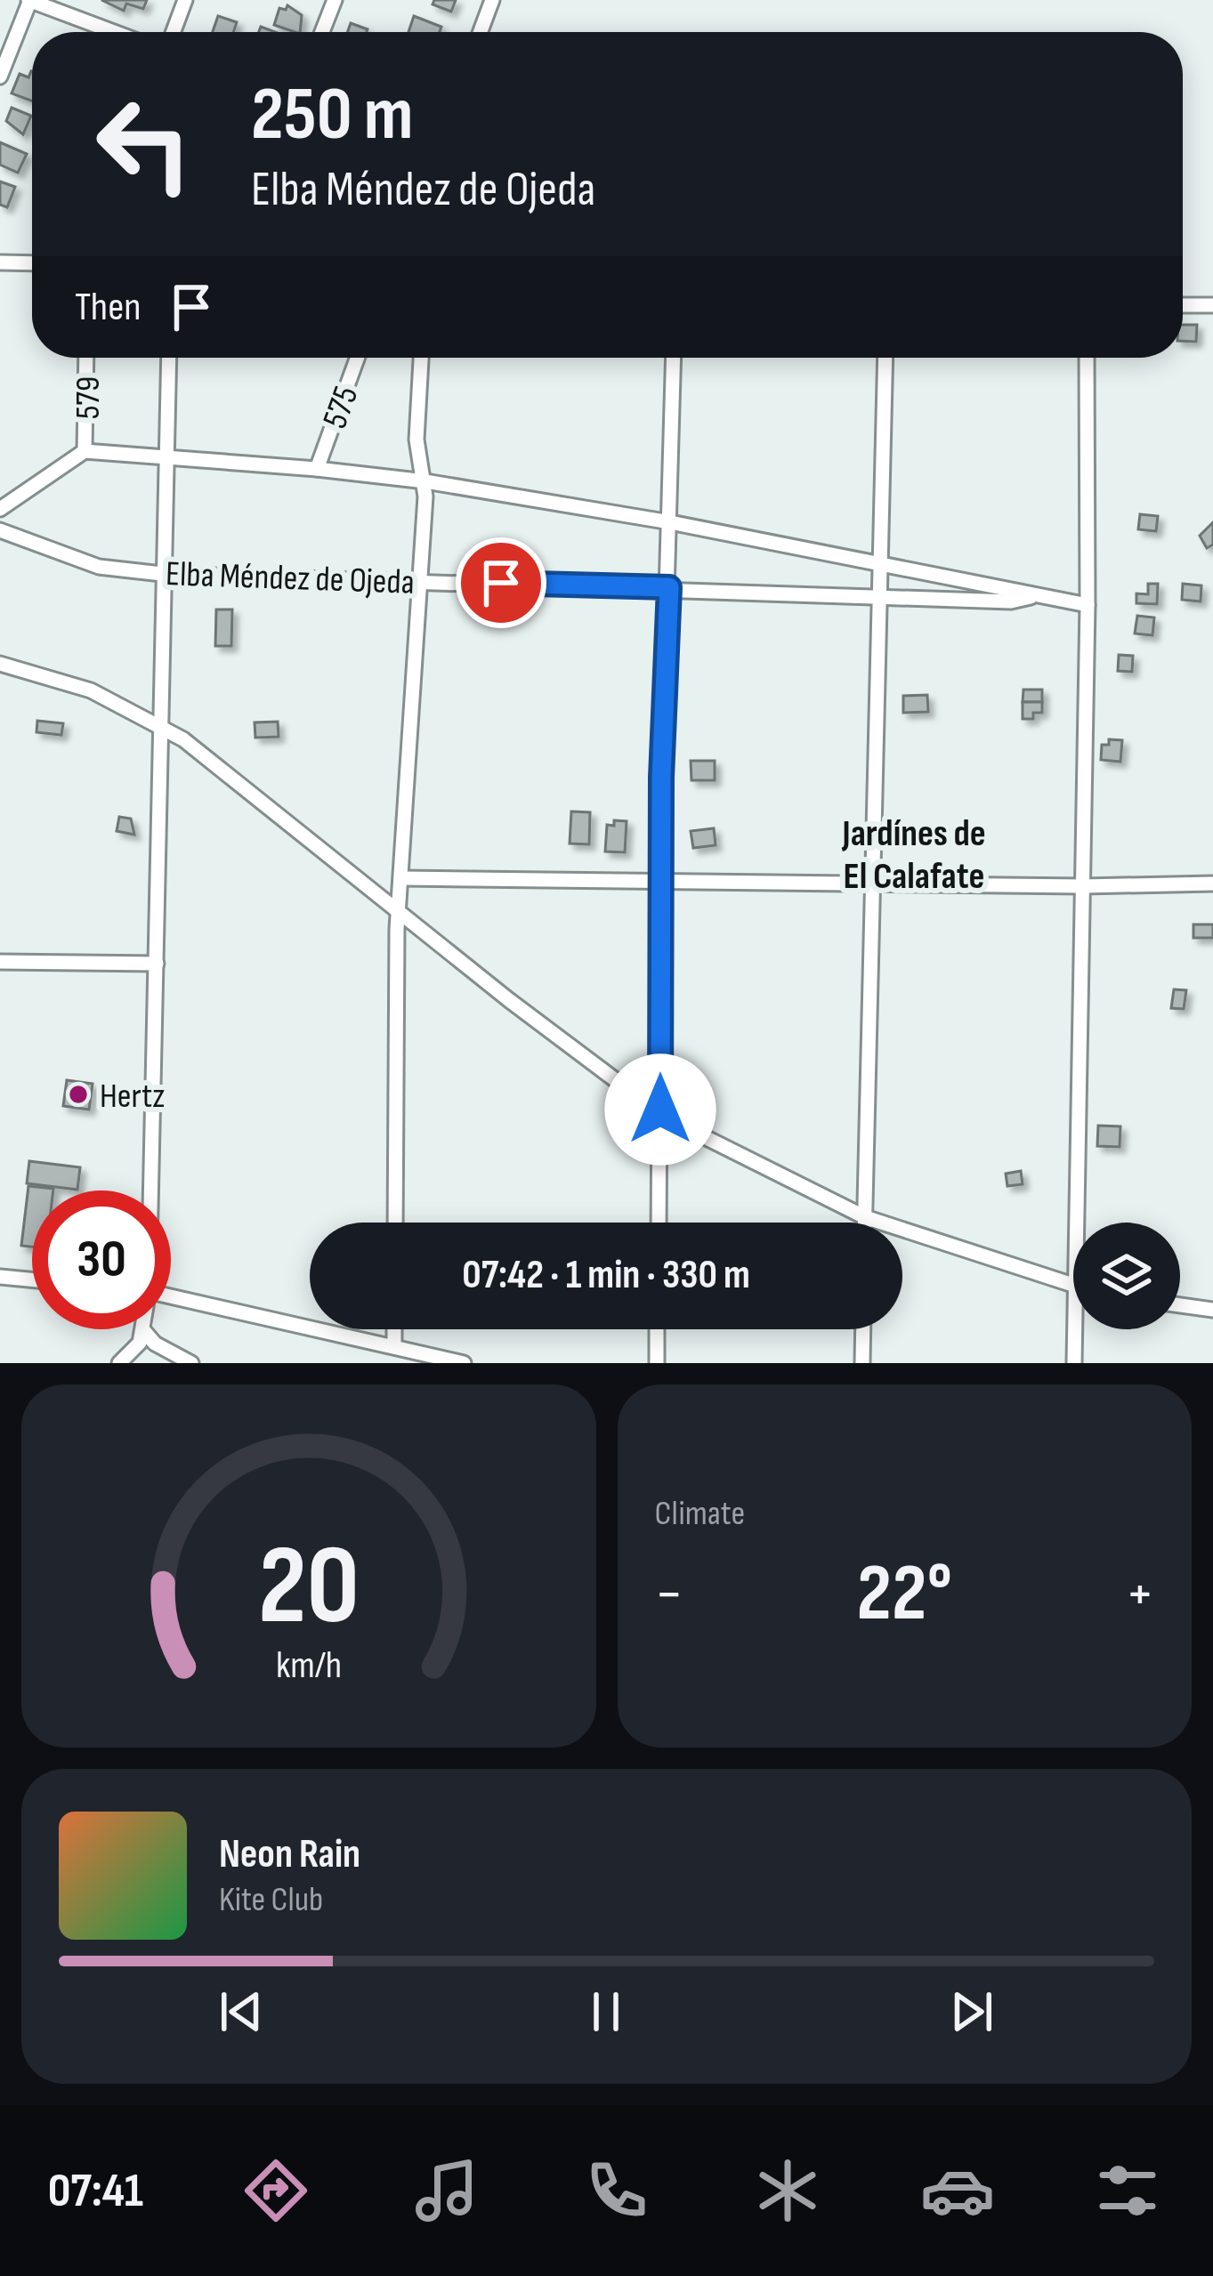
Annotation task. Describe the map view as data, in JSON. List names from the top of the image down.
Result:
{
  "streets": {
    "street": ["579", "575", "Elba Méndez de Ojeda"]
  },
  "districts": ["Jardínes de El Calafate"],
  "places": ["Hertz"],
  "page": {
    "turn": ["250 m", "Elba Méndez de Ojeda"],
    "then": "Then",
    "limit": "30",
    "trip": "07:42 · 1 min · 330 m",
    "tile": "Climate",
    "heat": ["−", "22°", "+"],
    "song": ["Neon Rain", "Kite Club"],
    "tabs": "07:41",
    "gauge": ["20", "km/h"]
  }
}
